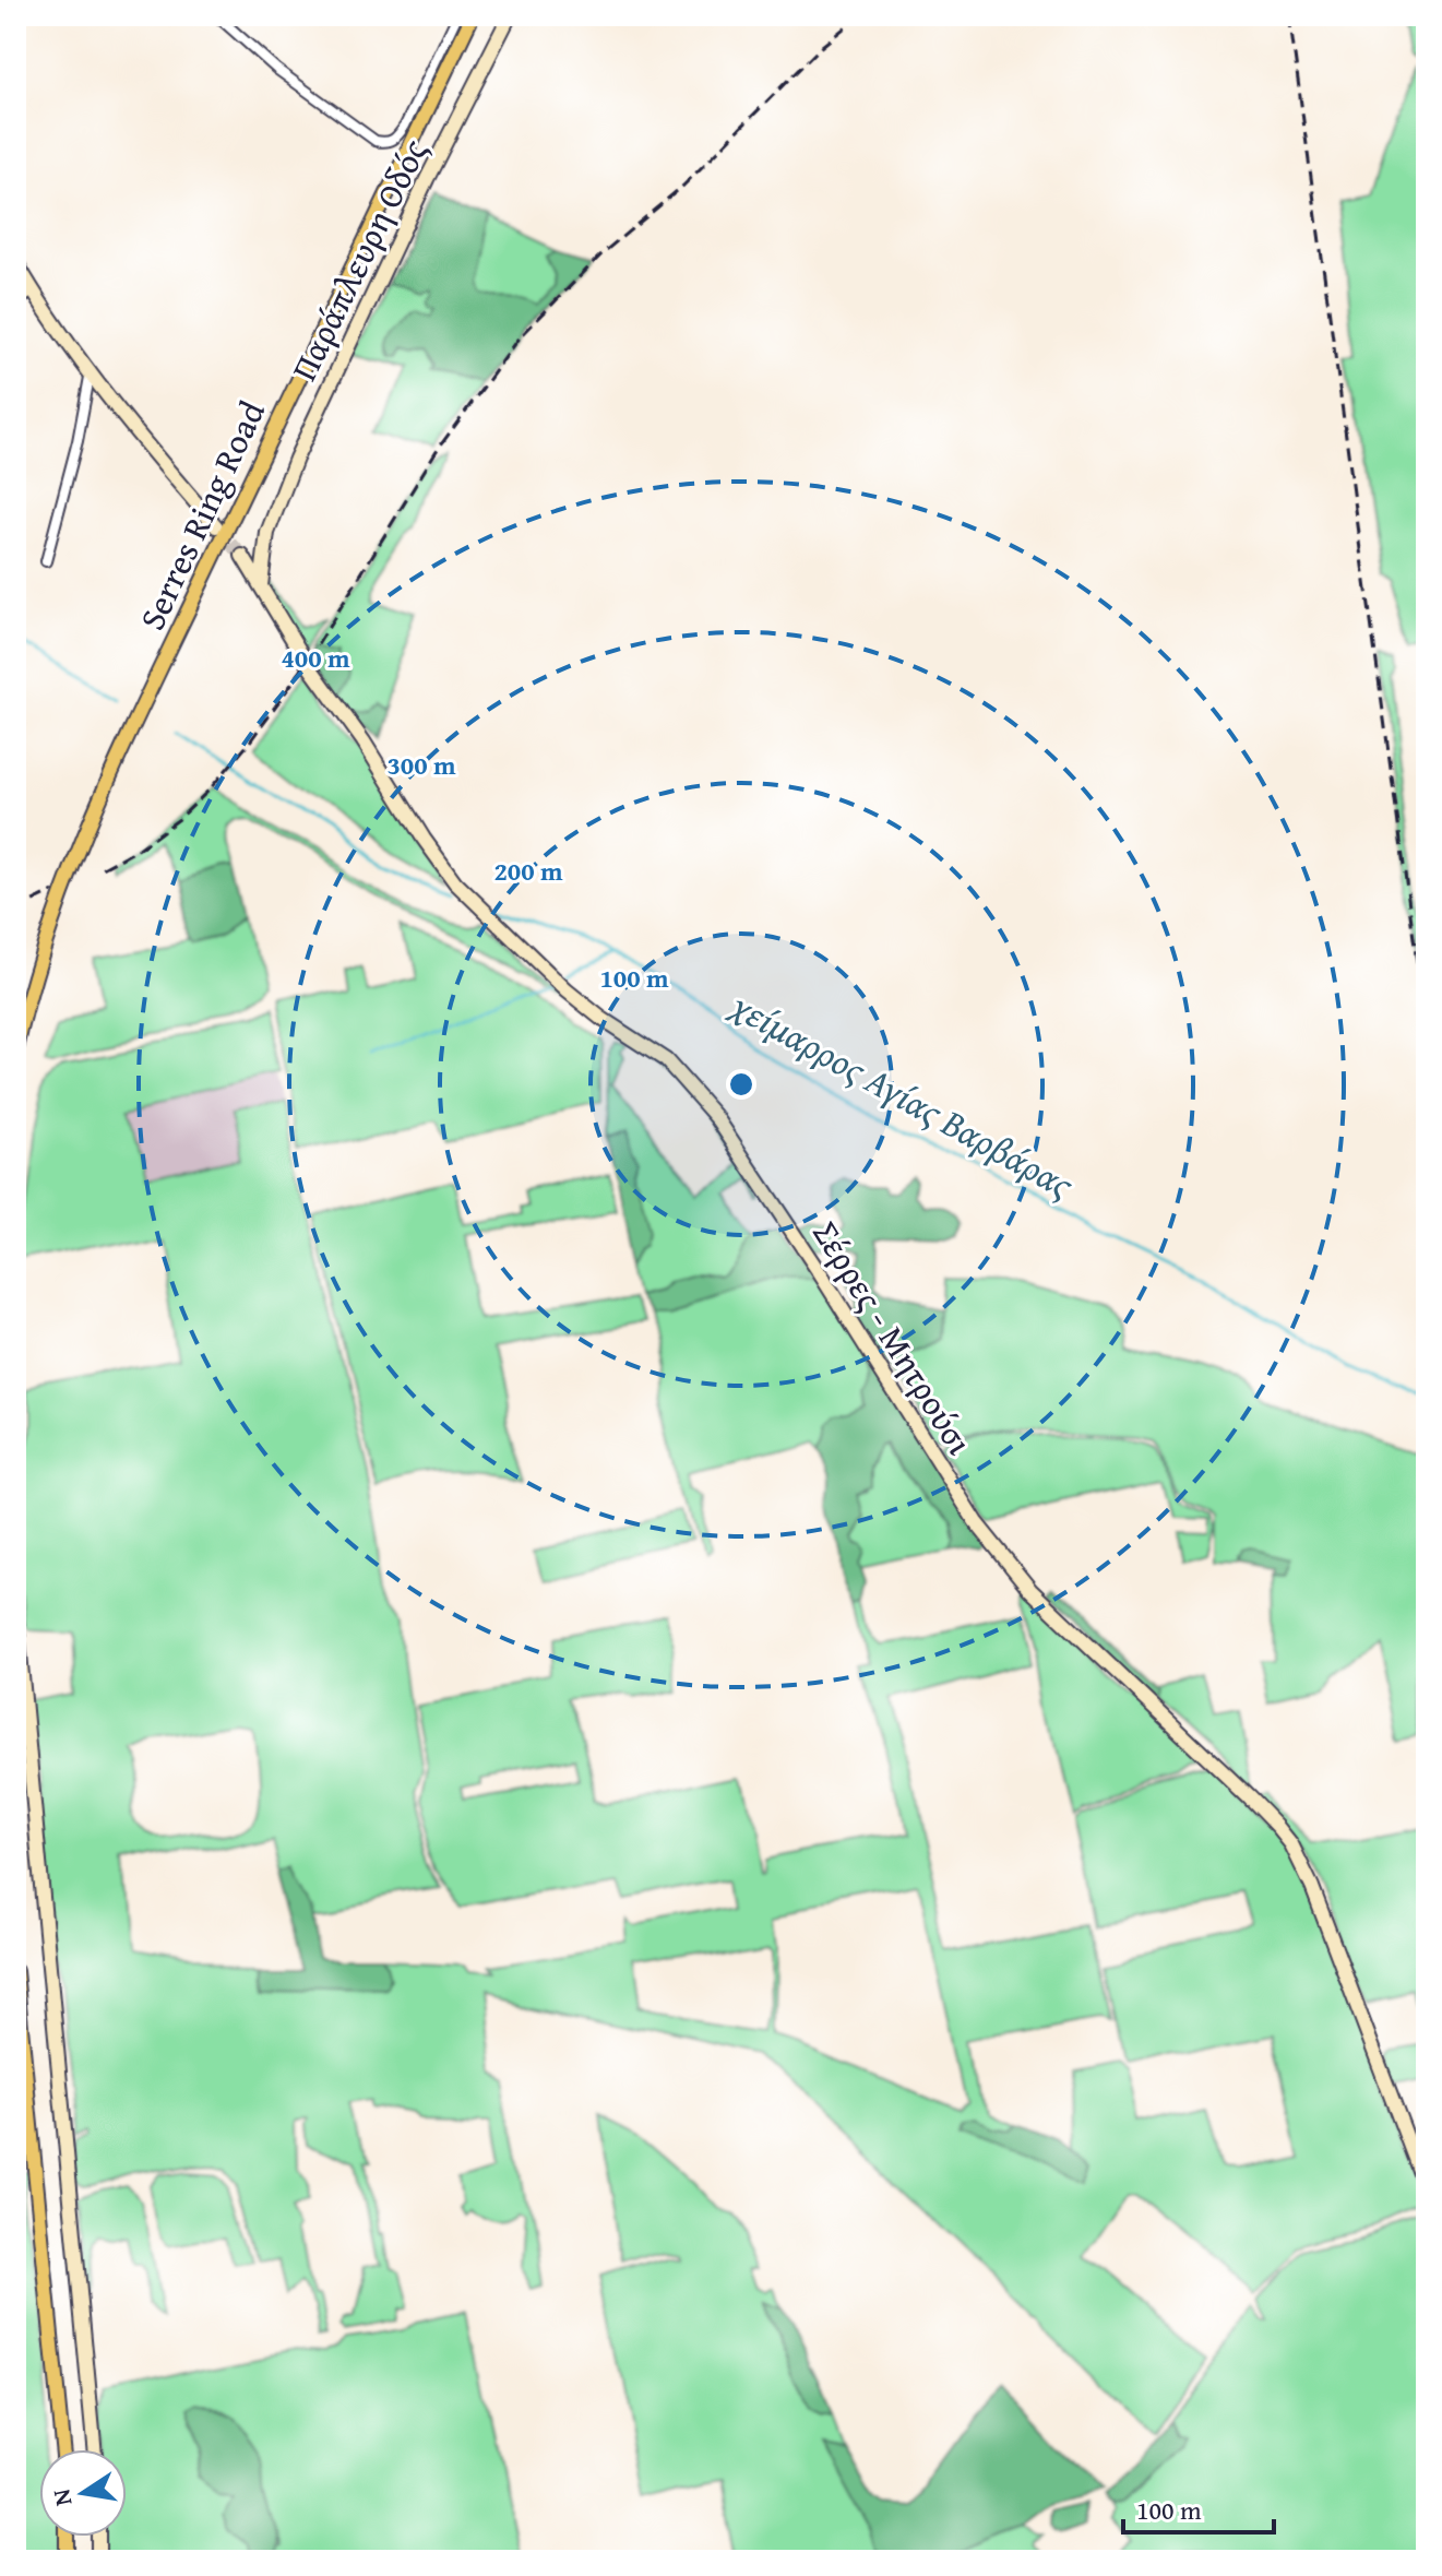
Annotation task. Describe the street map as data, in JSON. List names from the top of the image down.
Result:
{
  "streets": {
    "main road": ["Serres Ring Road"],
    "street": ["Παράπλευρη Οδός", "Σέρρες - Μητρούσι"]
  },
  "crossings": [
    ["Παράπλευρη Οδός", "Σέρρες - Μητρούσι"]
  ],
  "water": ["χείμαρρος Αγίας Βαρβάρας"],
  "scale_bar": "100 m",
  "north": "left",
  "rings": [
    "400 m",
    "300 m",
    "200 m",
    "100 m"
  ]
}
